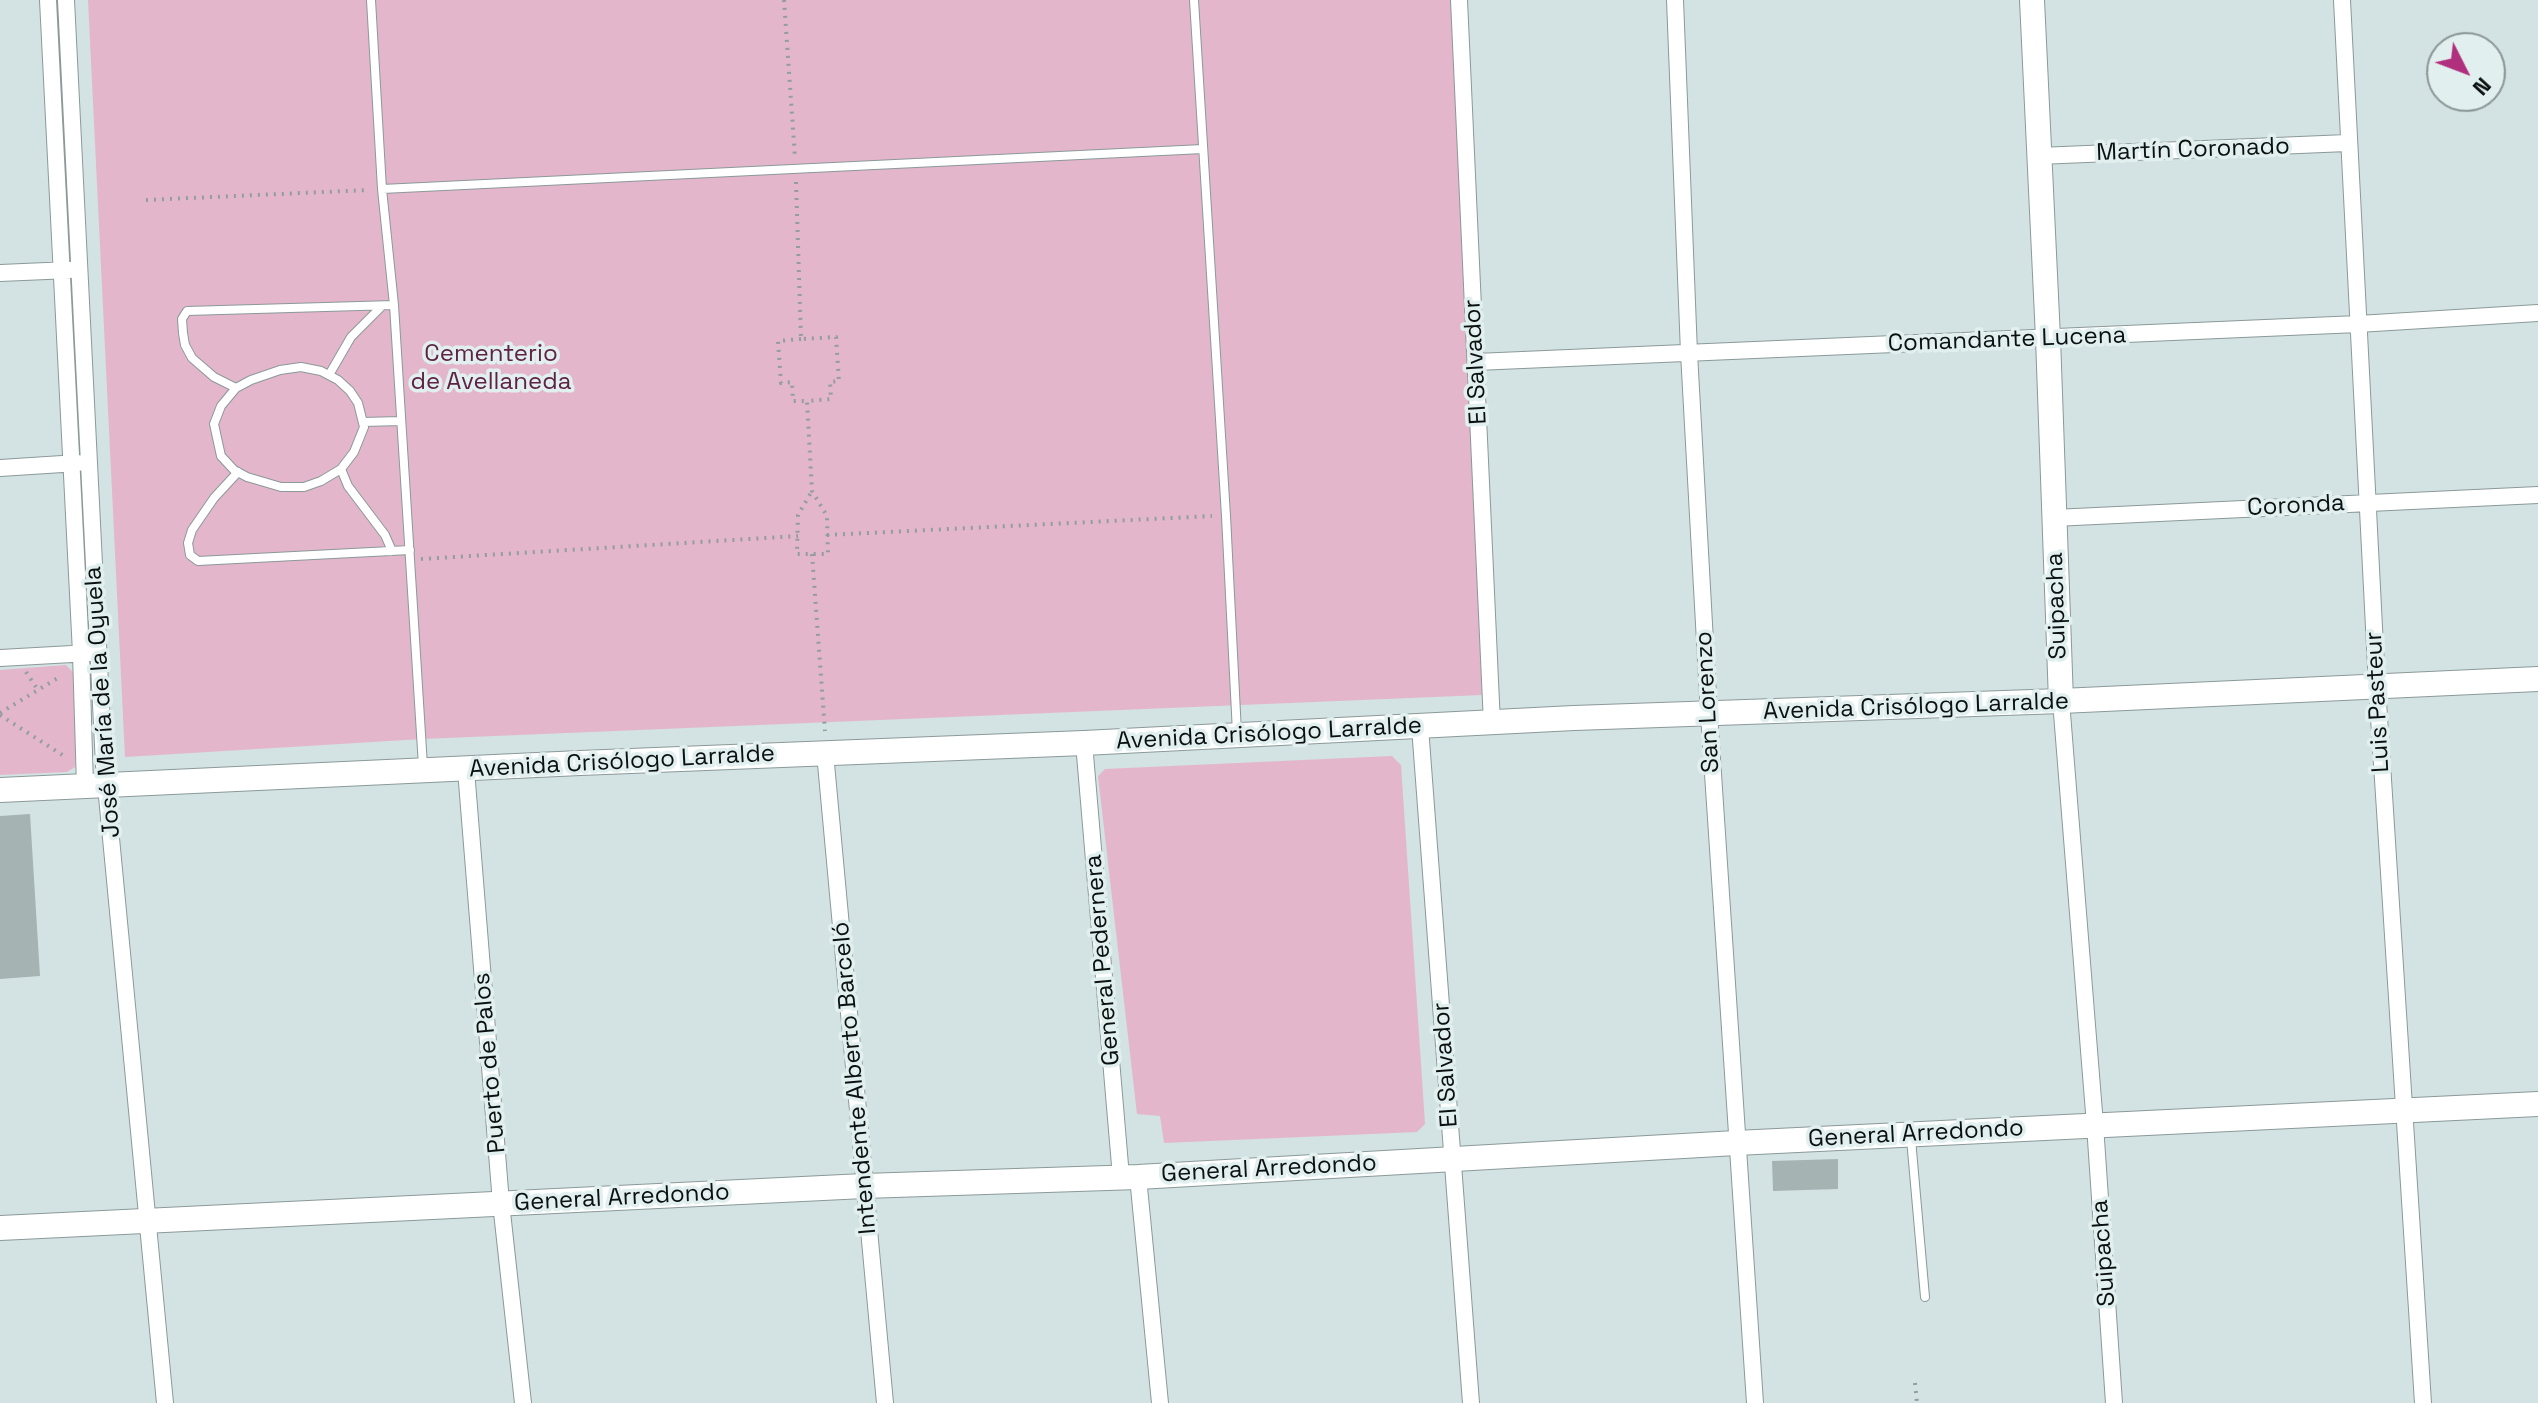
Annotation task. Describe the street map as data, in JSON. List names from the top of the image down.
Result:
{
  "streets": {
    "street": [
      "Martín Coronado",
      "Comandante Lucena",
      "El Salvador",
      "Coronda",
      "Suipacha",
      "José María de la Oyuela",
      "San Lorenzo",
      "Luis Pasteur",
      "Avenida Crisólogo Larralde",
      "General Pedernera",
      "Puerto de Palos",
      "Intendente Alberto Barceló",
      "General Arredondo"
    ]
  },
  "crossings": [
    ["Martín Coronado", "Suipacha"],
    ["Martín Coronado", "Luis Pasteur"],
    ["Comandante Lucena", "El Salvador"],
    ["Comandante Lucena", "Suipacha"],
    ["Comandante Lucena", "San Lorenzo"],
    ["Comandante Lucena", "Luis Pasteur"],
    ["El Salvador", "Avenida Crisólogo Larralde"],
    ["El Salvador", "General Arredondo"],
    ["Coronda", "Suipacha"],
    ["Coronda", "Luis Pasteur"],
    ["Suipacha", "Avenida Crisólogo Larralde"],
    ["Suipacha", "General Arredondo"],
    ["José María de la Oyuela", "Avenida Crisólogo Larralde"],
    ["José María de la Oyuela", "General Arredondo"],
    ["San Lorenzo", "Avenida Crisólogo Larralde"],
    ["San Lorenzo", "General Arredondo"],
    ["Luis Pasteur", "Avenida Crisólogo Larralde"],
    ["Luis Pasteur", "General Arredondo"],
    ["Avenida Crisólogo Larralde", "General Pedernera"],
    ["Avenida Crisólogo Larralde", "Puerto de Palos"],
    ["Avenida Crisólogo Larralde", "Intendente Alberto Barceló"],
    ["General Pedernera", "General Arredondo"],
    ["Puerto de Palos", "General Arredondo"],
    ["Intendente Alberto Barceló", "General Arredondo"]
  ],
  "parks": ["Cementerio de Avellaneda"],
  "north": "bottom right"
}
